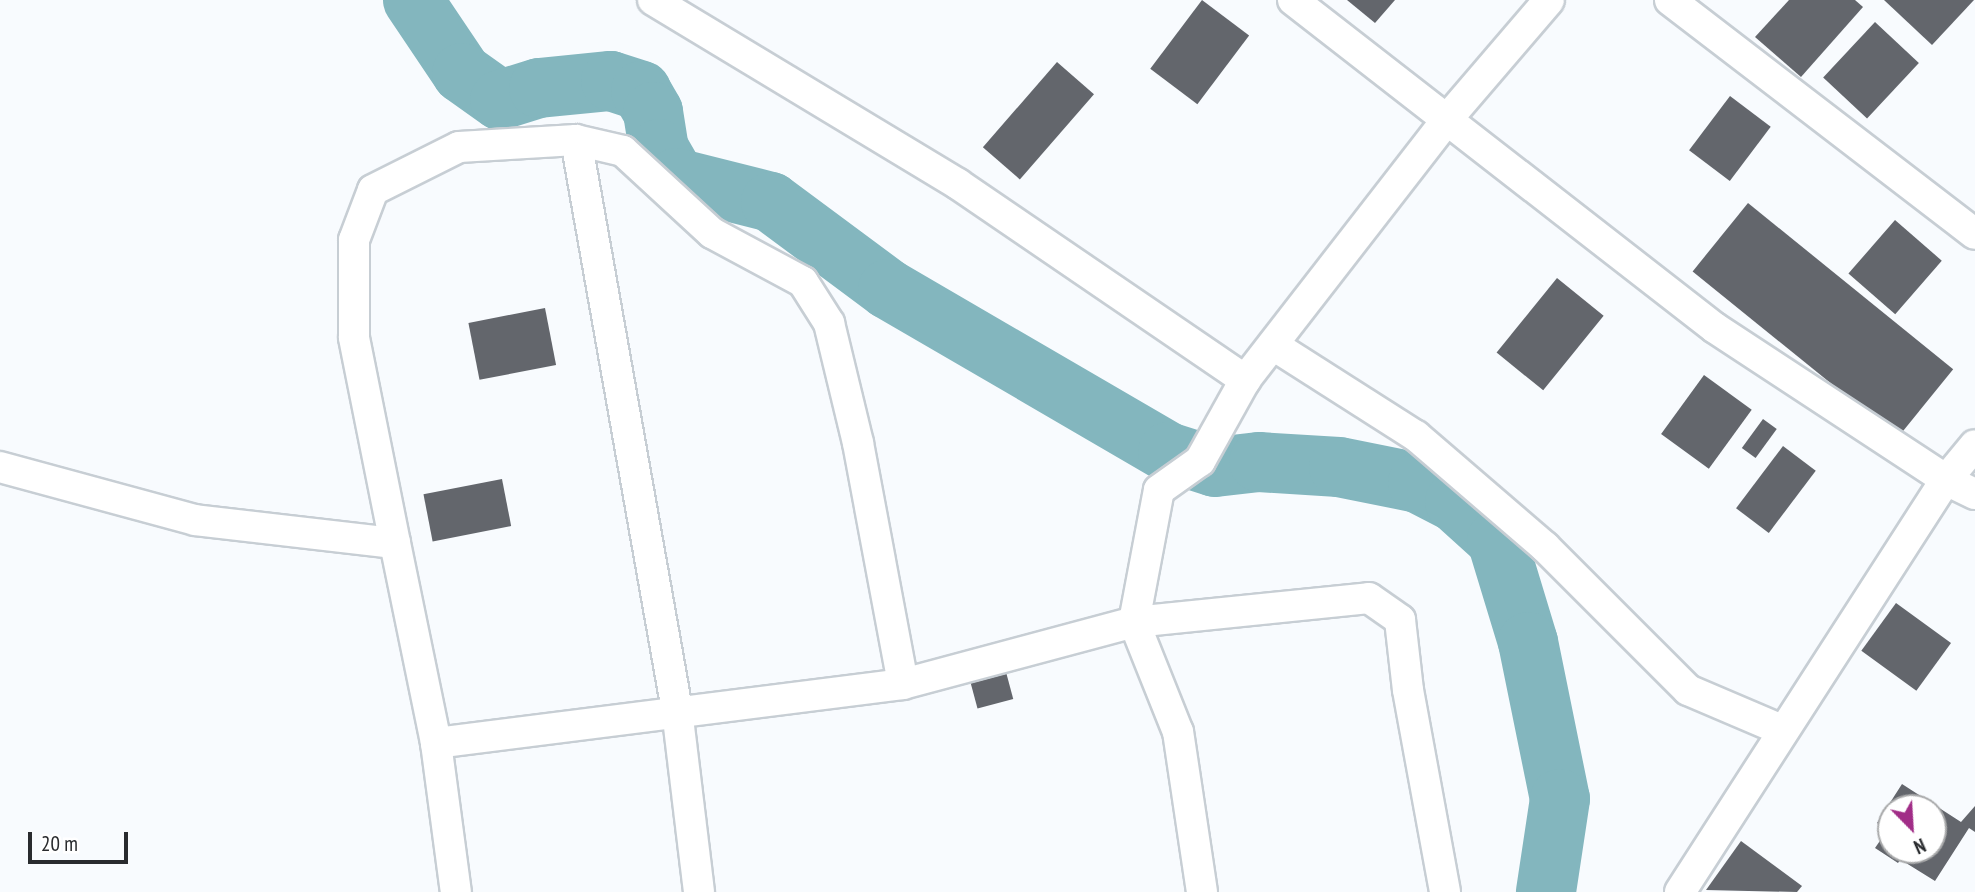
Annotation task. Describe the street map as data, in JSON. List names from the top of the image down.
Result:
{
  "scale_bar": "20 m",
  "north": "bottom right"
}
